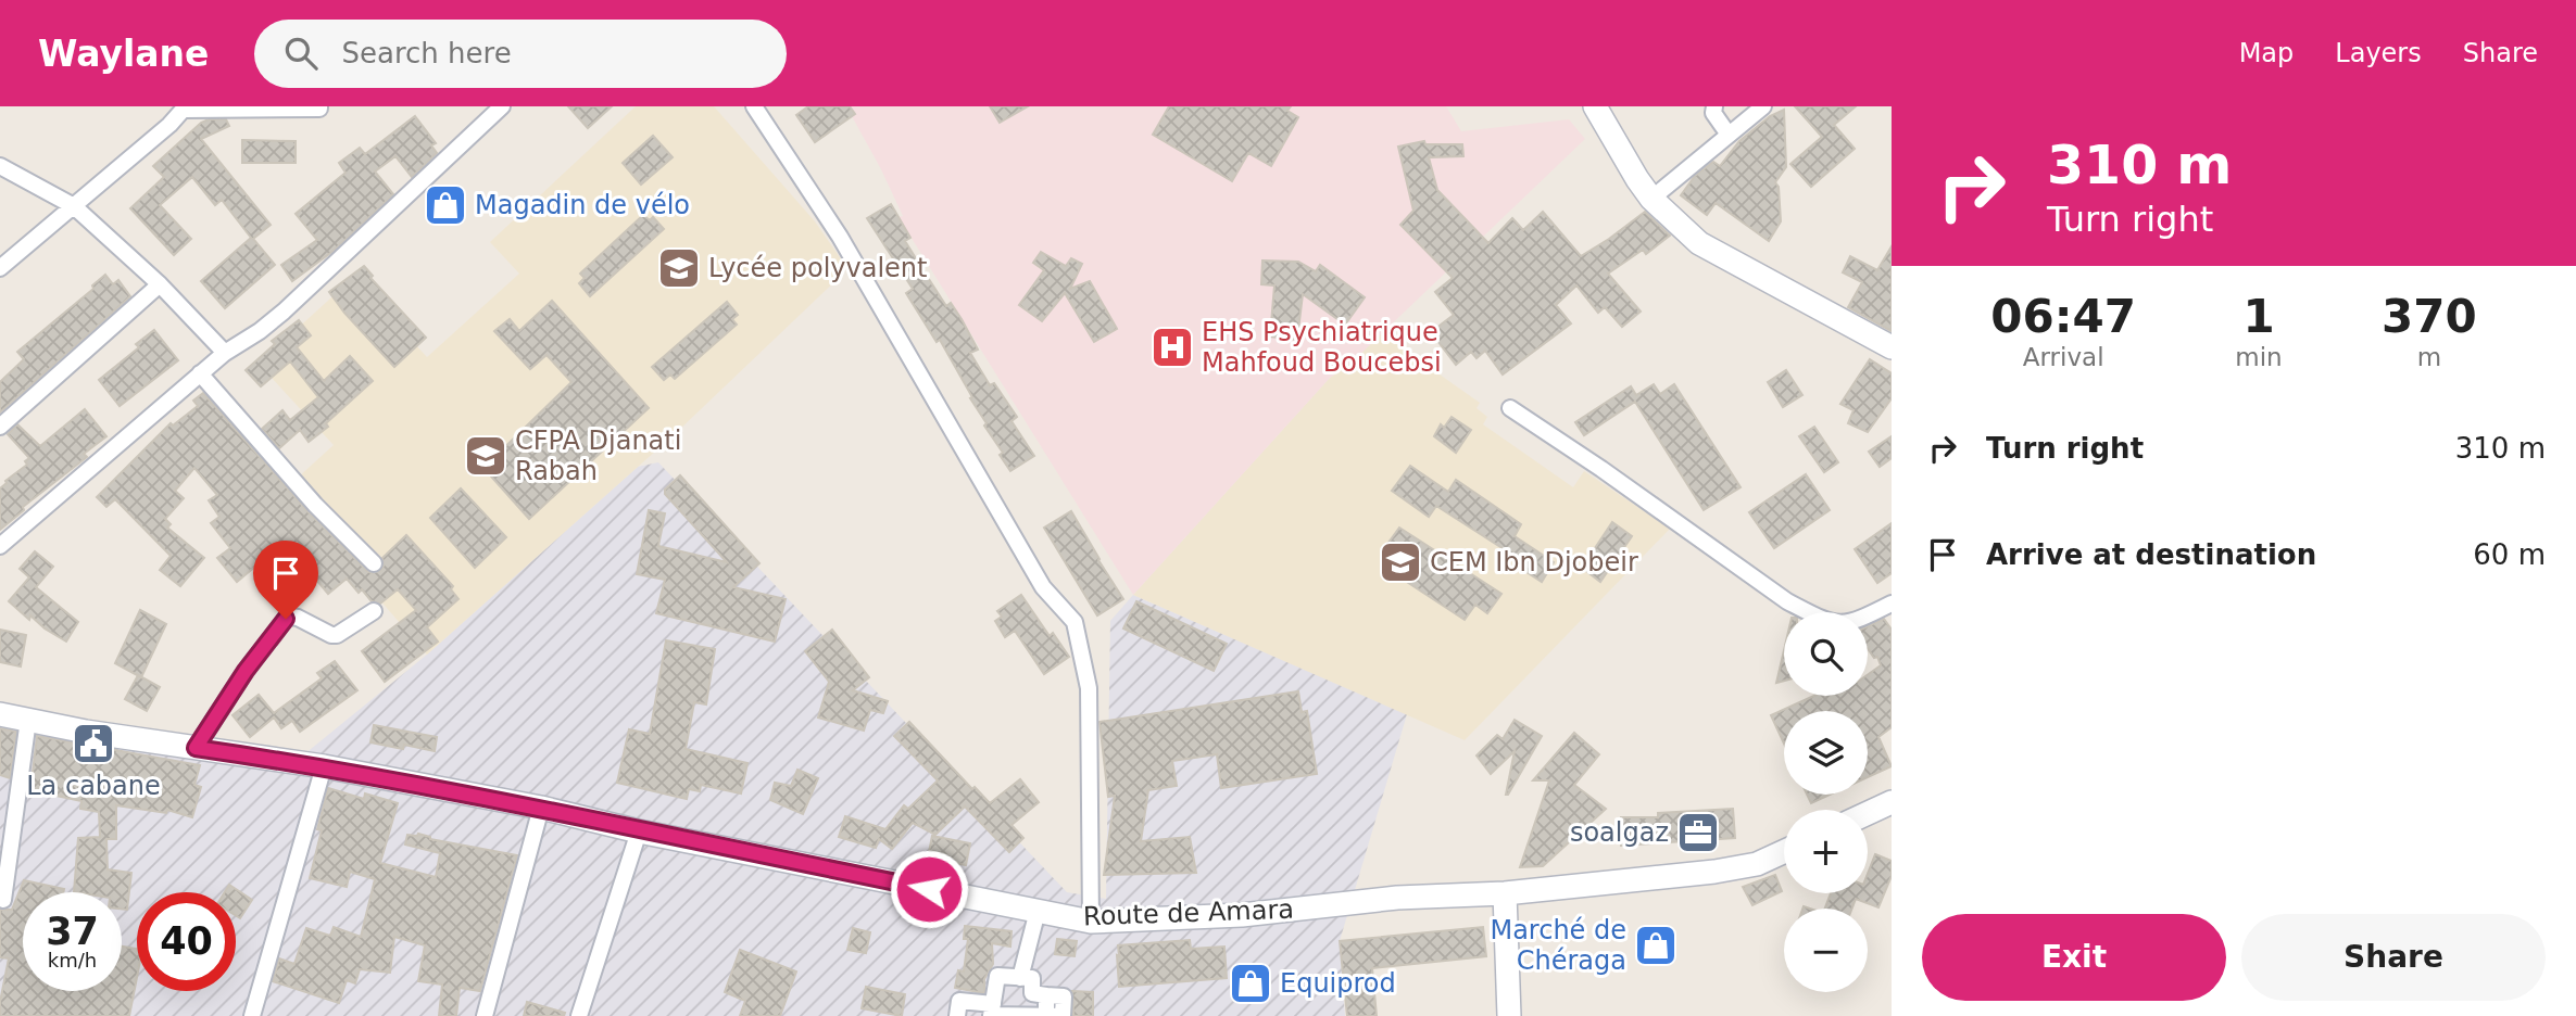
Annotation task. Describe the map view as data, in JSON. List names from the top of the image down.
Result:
{
  "streets": {
    "street": ["Route de Amara"]
  },
  "places": {
    "shop": ["Magadin de vélo", "Marché de Chéraga", "Equiprod"],
    "school or university": ["Lycée polyvalent", "CFPA Djanati Rabah", "CEM Ibn Djobeir"],
    "hospital": ["EHS Psychiatrique Mahfoud Boucebsi"],
    "public building": ["La cabane"],
    "office": ["soalgaz"]
  },
  "page": {
    "header": "Waylane",
    "search": "Search here",
    "nav": ["Map", "Layers", "Share"],
    "turn": ["310 m", "Turn right"],
    "eta": [
      "06:47",
      "Arrival",
      "1",
      "min",
      "370",
      "m"
    ],
    "list": [
      {
        "name": "Turn right",
        "value": "310 m"
      },
      {
        "name": "Arrive at destination",
        "value": "60 m"
      }
    ],
    "map_buttons": ["+", "−"],
    "speed": "37 km/h",
    "limit": "40",
    "buttons": ["Exit", "Share"]
  }
}
